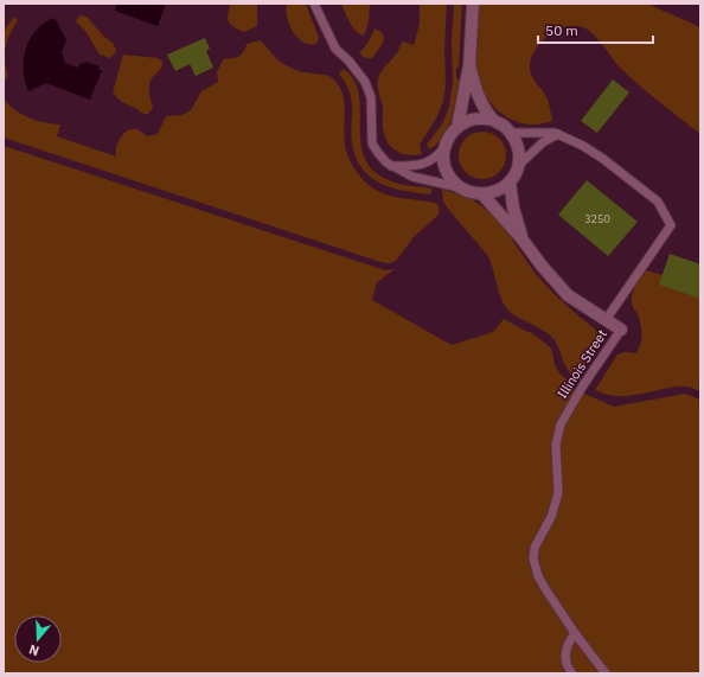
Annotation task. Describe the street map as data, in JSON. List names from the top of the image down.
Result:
{
  "streets": {
    "street": ["Illinois Street"]
  },
  "house_numbers": ["3250"],
  "scale_bar": "50 m",
  "north": "bottom"
}
